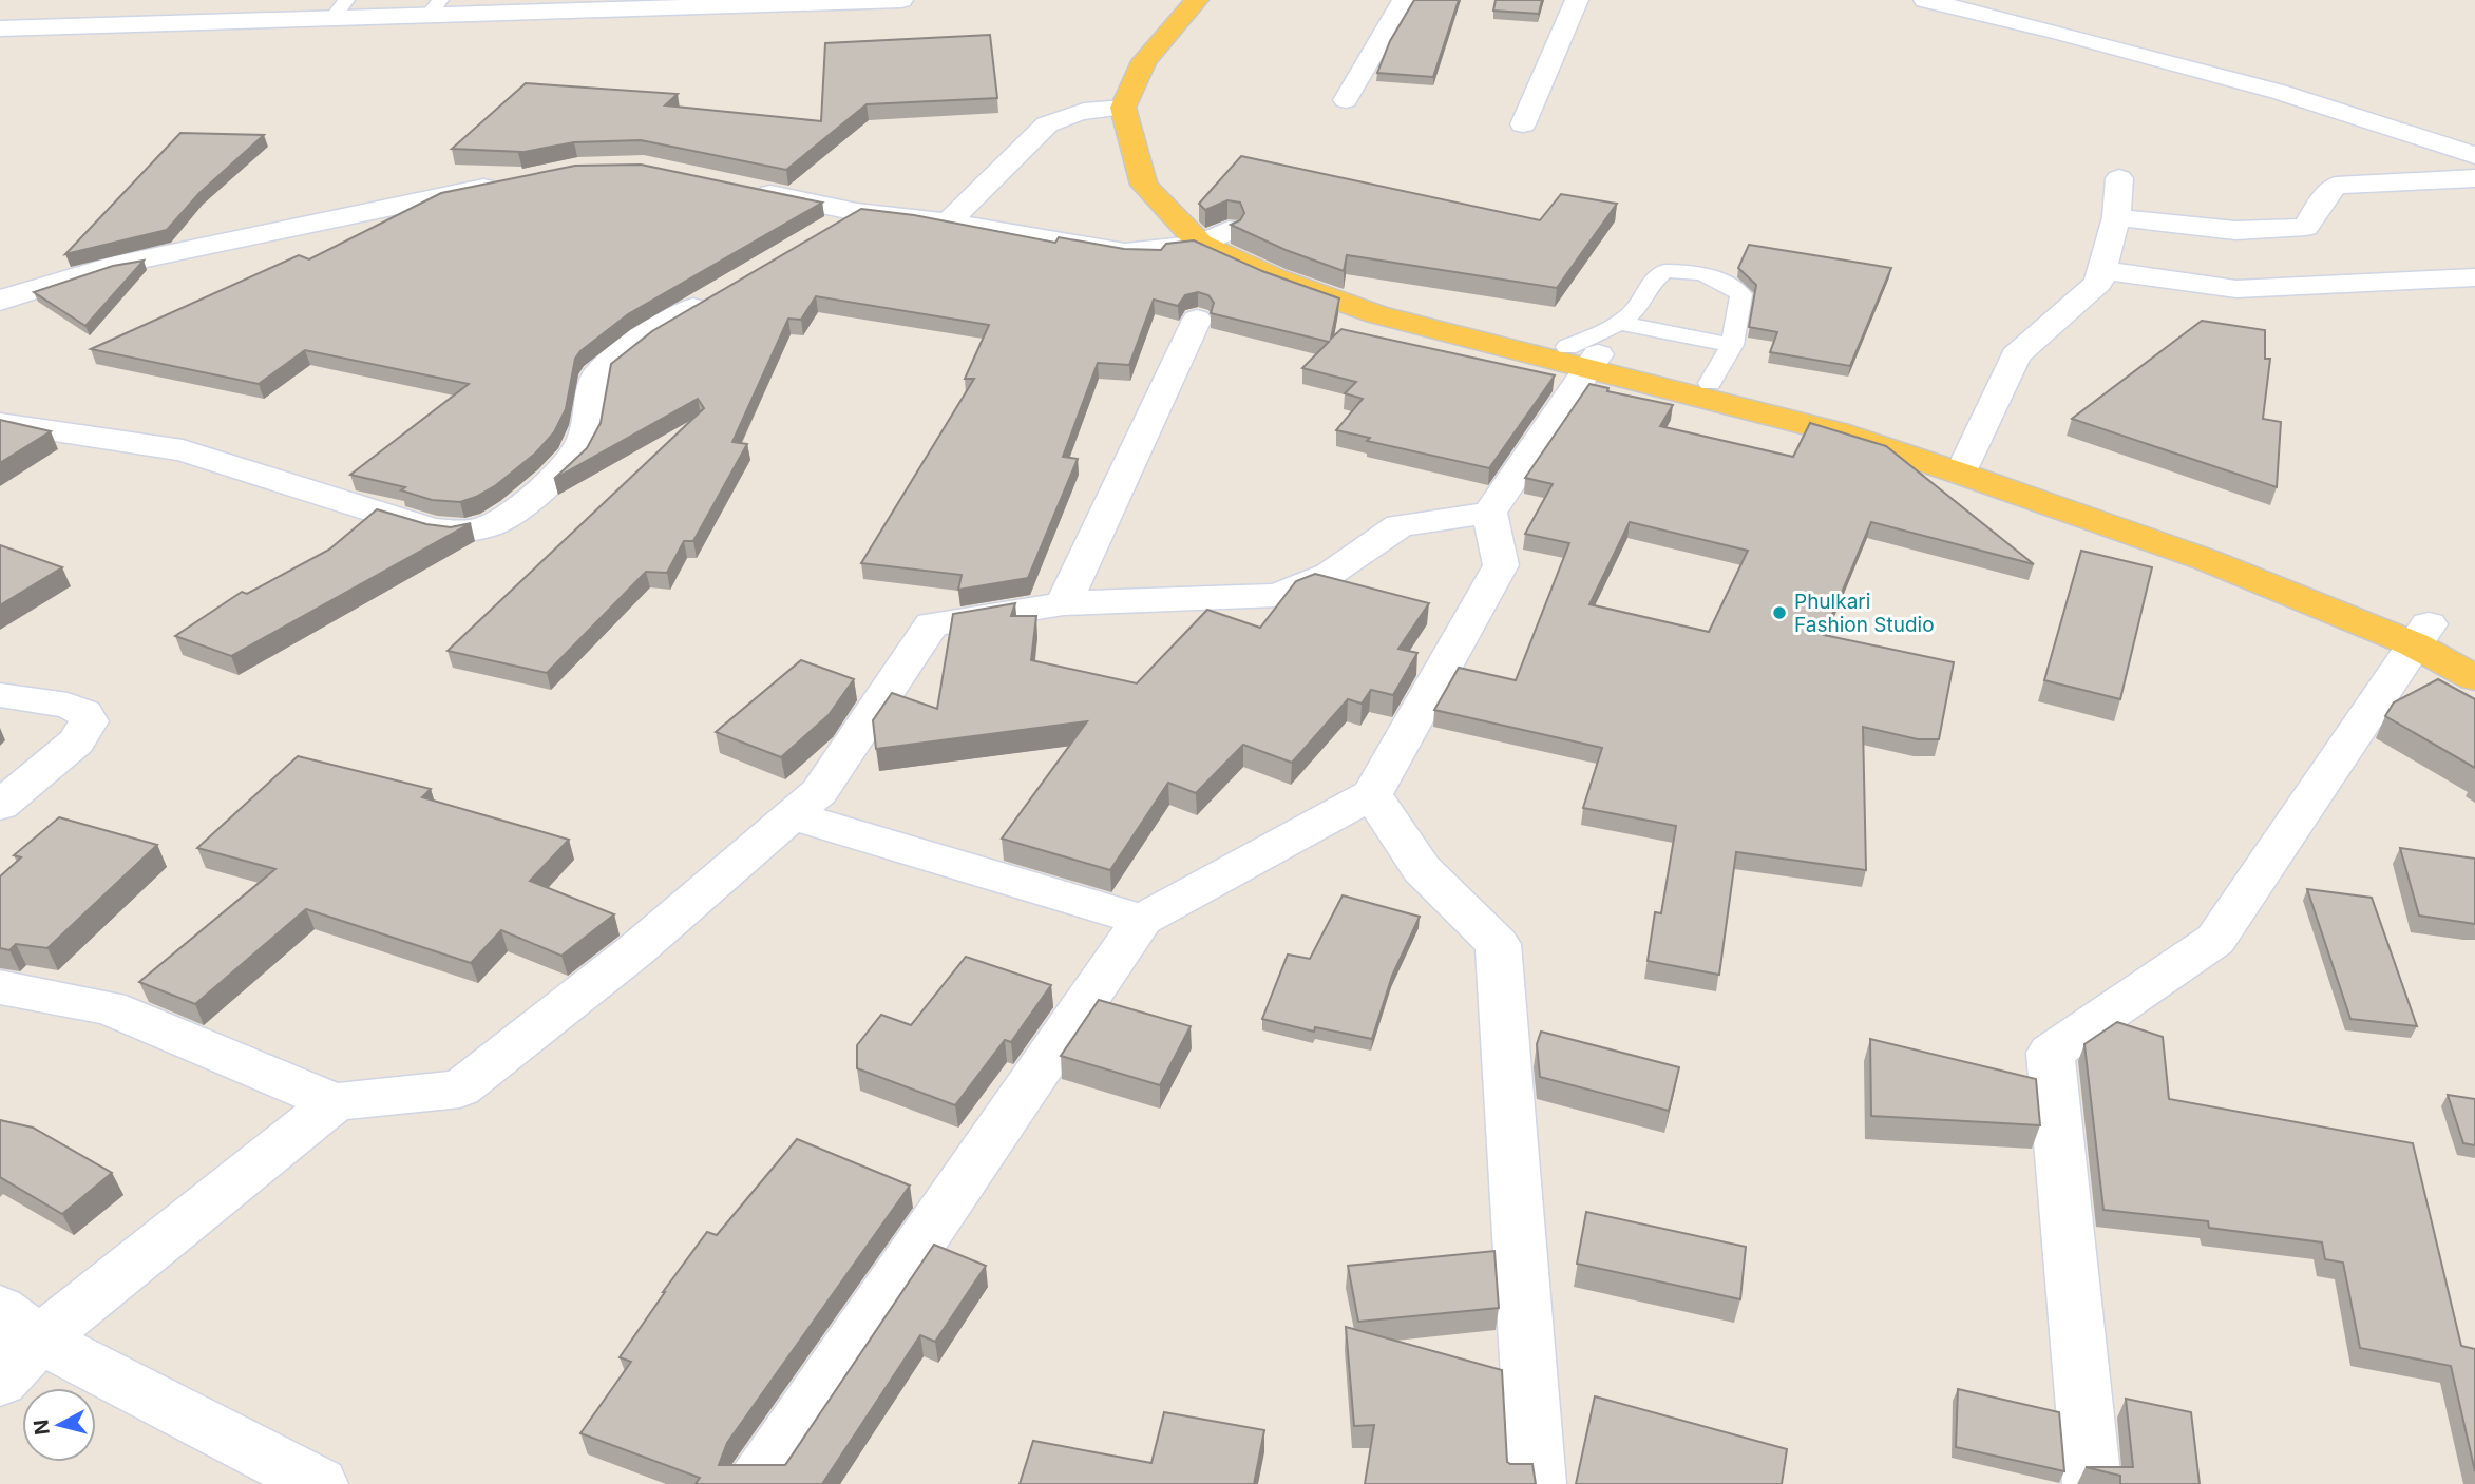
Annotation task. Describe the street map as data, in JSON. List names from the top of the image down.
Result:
{
  "places": ["Phulkari Fashion Studio"],
  "north": "left"
}
